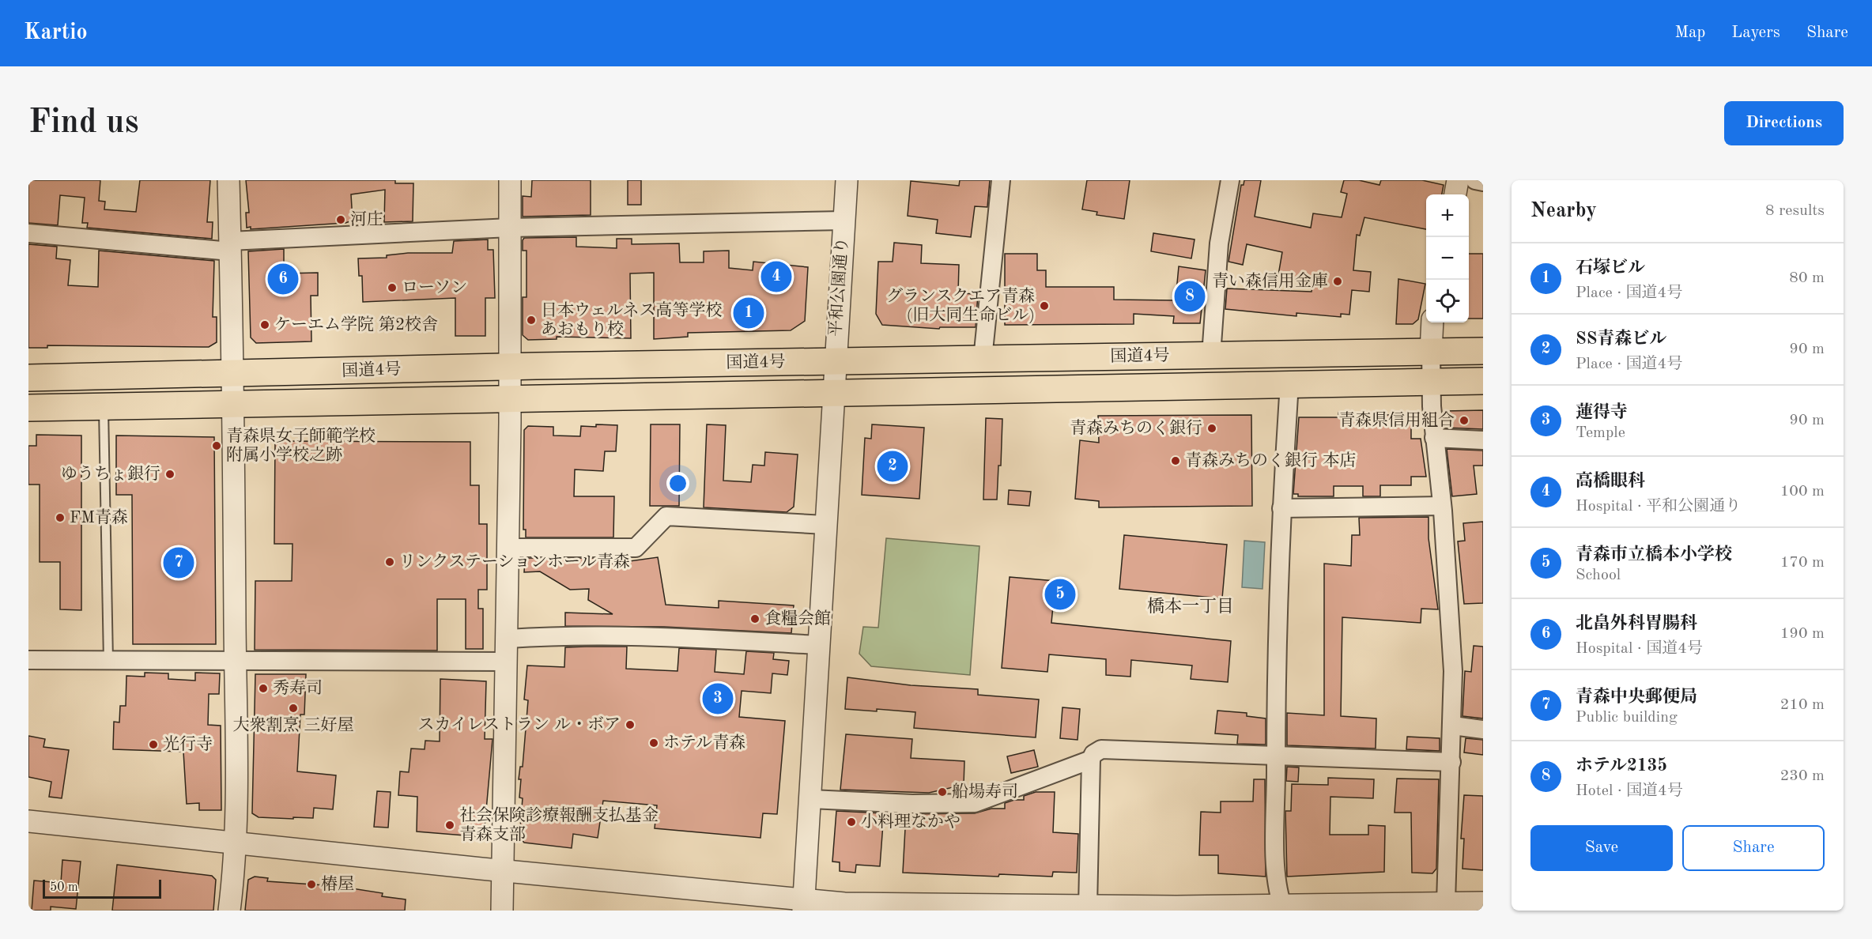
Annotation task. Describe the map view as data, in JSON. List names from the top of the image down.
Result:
{
  "streets": {
    "highway": ["国道4号"],
    "street": ["平和公園通り"]
  },
  "crossings": [
    ["平和公園通り", "国道4号"]
  ],
  "districts": ["橋本一丁目"],
  "places": [
    "河庄",
    "青い森信用金庫",
    "ローソン",
    "グランスクエア青森 (旧大同生命ビル)",
    "日本ウェルネス高等学校 あおもり校",
    "ケーエム学院 第2校舎",
    "青森県信用組合",
    "青森みちのく銀行",
    "青森県女子師範学校 附属小学校之跡",
    "青森みちのく銀行 本店",
    "ゆうちょ銀行",
    "FM青森",
    "リンクステーションホール青森",
    "食糧会館",
    "秀寿司",
    "大衆割烹 三好屋",
    "スカイレストラン ル・ボア",
    "ホテル青森",
    "光行寺",
    "船場寿司",
    "小料理なかや",
    "社会保険診療報酬支払基金 青森支部",
    "椿屋"
  ],
  "scale_bar": "50 m",
  "page": {
    "header": "Kartio",
    "nav": ["Map", "Layers", "Share"],
    "buttons": [
      "Directions",
      ["Save", "Share"]
    ],
    "title": "Find us",
    "heading": ["Nearby", "8 results"],
    "map_buttons": ["+", "−"],
    "list": [
      {
        "mark": "1",
        "name": "石塚ビル",
        "note": "Place · 国道4号",
        "value": "80 m"
      },
      {
        "mark": "2",
        "name": "SS青森ビル",
        "note": "Place · 国道4号",
        "value": "90 m"
      },
      {
        "mark": "3",
        "name": "蓮得寺",
        "note": "Temple",
        "value": "90 m"
      },
      {
        "mark": "4",
        "name": "高橋眼科",
        "note": "Hospital · 平和公園通り",
        "value": "100 m"
      },
      {
        "mark": "5",
        "name": "青森市立橋本小学校",
        "note": "School",
        "value": "170 m"
      },
      {
        "mark": "6",
        "name": "北畠外科胃腸科",
        "note": "Hospital · 国道4号",
        "value": "190 m"
      },
      {
        "mark": "7",
        "name": "青森中央郵便局",
        "note": "Public building",
        "value": "210 m"
      },
      {
        "mark": "8",
        "name": "ホテル2135",
        "note": "Hotel · 国道4号",
        "value": "230 m"
      }
    ],
    "pins": [
      "4",
      "6",
      "8",
      "1",
      "2",
      "7",
      "5",
      "3"
    ],
    "scale": "50 m"
  }
}
